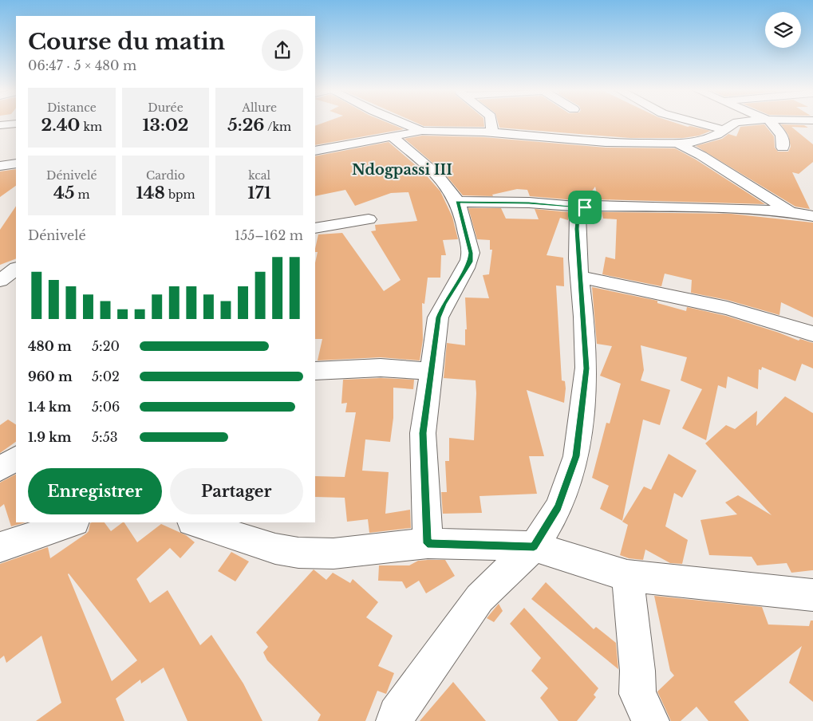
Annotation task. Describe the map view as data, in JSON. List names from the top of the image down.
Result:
{
  "districts": ["Ndogpassi III"],
  "page": {
    "heading": ["Course du matin", "06:47 · 5 × 480 m"],
    "stats": [
      ["Distance", "2.40 km"],
      ["Durée", "13:02"],
      ["Allure", "5:26 /km"],
      ["Dénivelé", "45 m"],
      ["Cardio", "148 bpm"],
      ["kcal", "171"]
    ],
    "chart": ["Dénivelé", "155–162 m"],
    "list": [
      {
        "name": "480 m",
        "note": "5:20"
      },
      {
        "name": "960 m",
        "note": "5:02"
      },
      {
        "name": "1.4 km",
        "note": "5:06"
      },
      {
        "name": "1.9 km",
        "note": "5:53"
      }
    ],
    "buttons": ["Enregistrer", "Partager"]
  }
}
